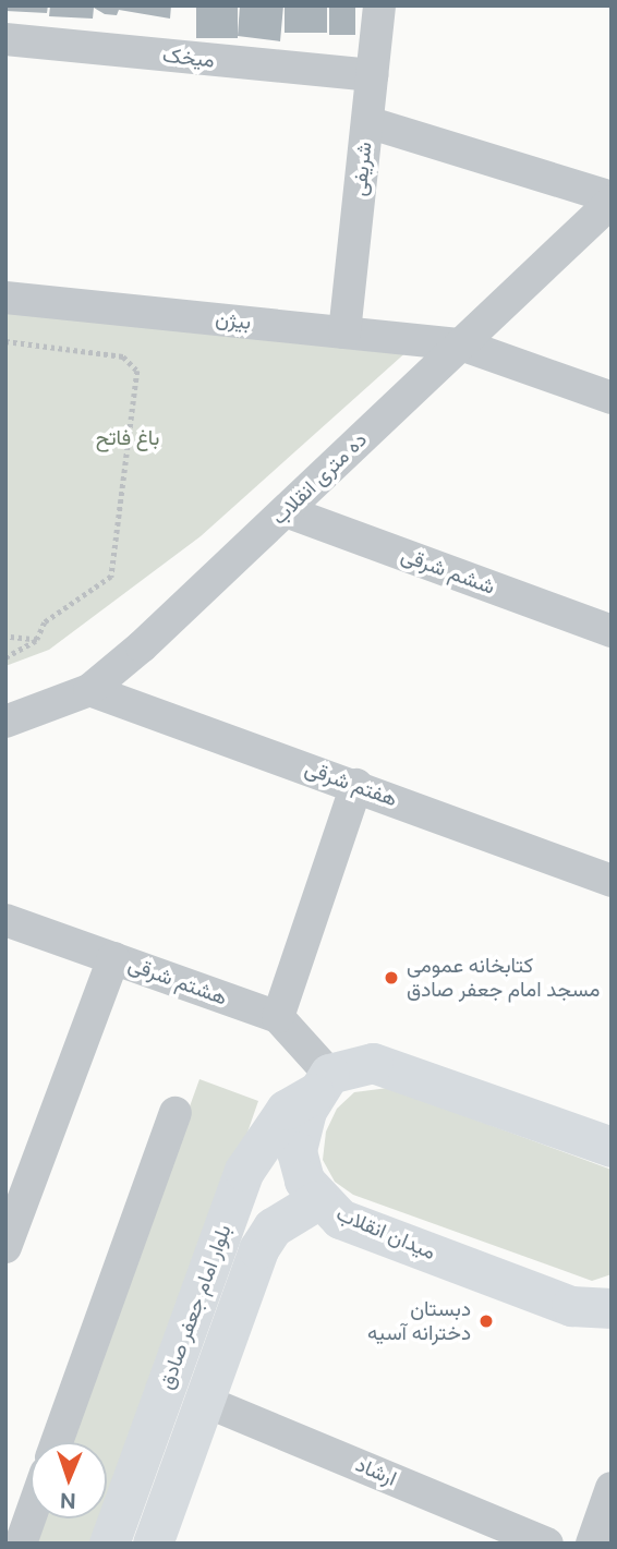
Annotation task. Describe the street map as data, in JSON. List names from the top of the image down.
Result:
{
  "streets": {
    "main road": ["میدان انقلاب", "بلوار امام جعفر صادق"],
    "street": [
      "میخک",
      "شریفی",
      "بیژن",
      "ده متری انقلاب",
      "ششم شرقی",
      "هفتم شرقی",
      "هشتم شرقی",
      "ارشاد"
    ]
  },
  "crossings": [
    ["میخک", "شریفی"],
    ["شریفی", "بیژن"],
    ["بیژن", "ده متری انقلاب"],
    ["ده متری انقلاب", "ششم شرقی"],
    ["ده متری انقلاب", "هفتم شرقی"],
    ["هشتم شرقی", "میدان انقلاب"],
    ["هشتم شرقی", "بلوار امام جعفر صادق"],
    ["میدان انقلاب", "بلوار امام جعفر صادق"],
    ["بلوار امام جعفر صادق", "ارشاد"]
  ],
  "parks": ["باغ فاتح"],
  "places": ["کتابخانه عمومی مسجد امام جعفر صادق", "دبستان دخترانه آسیه"],
  "north": "bottom"
}
